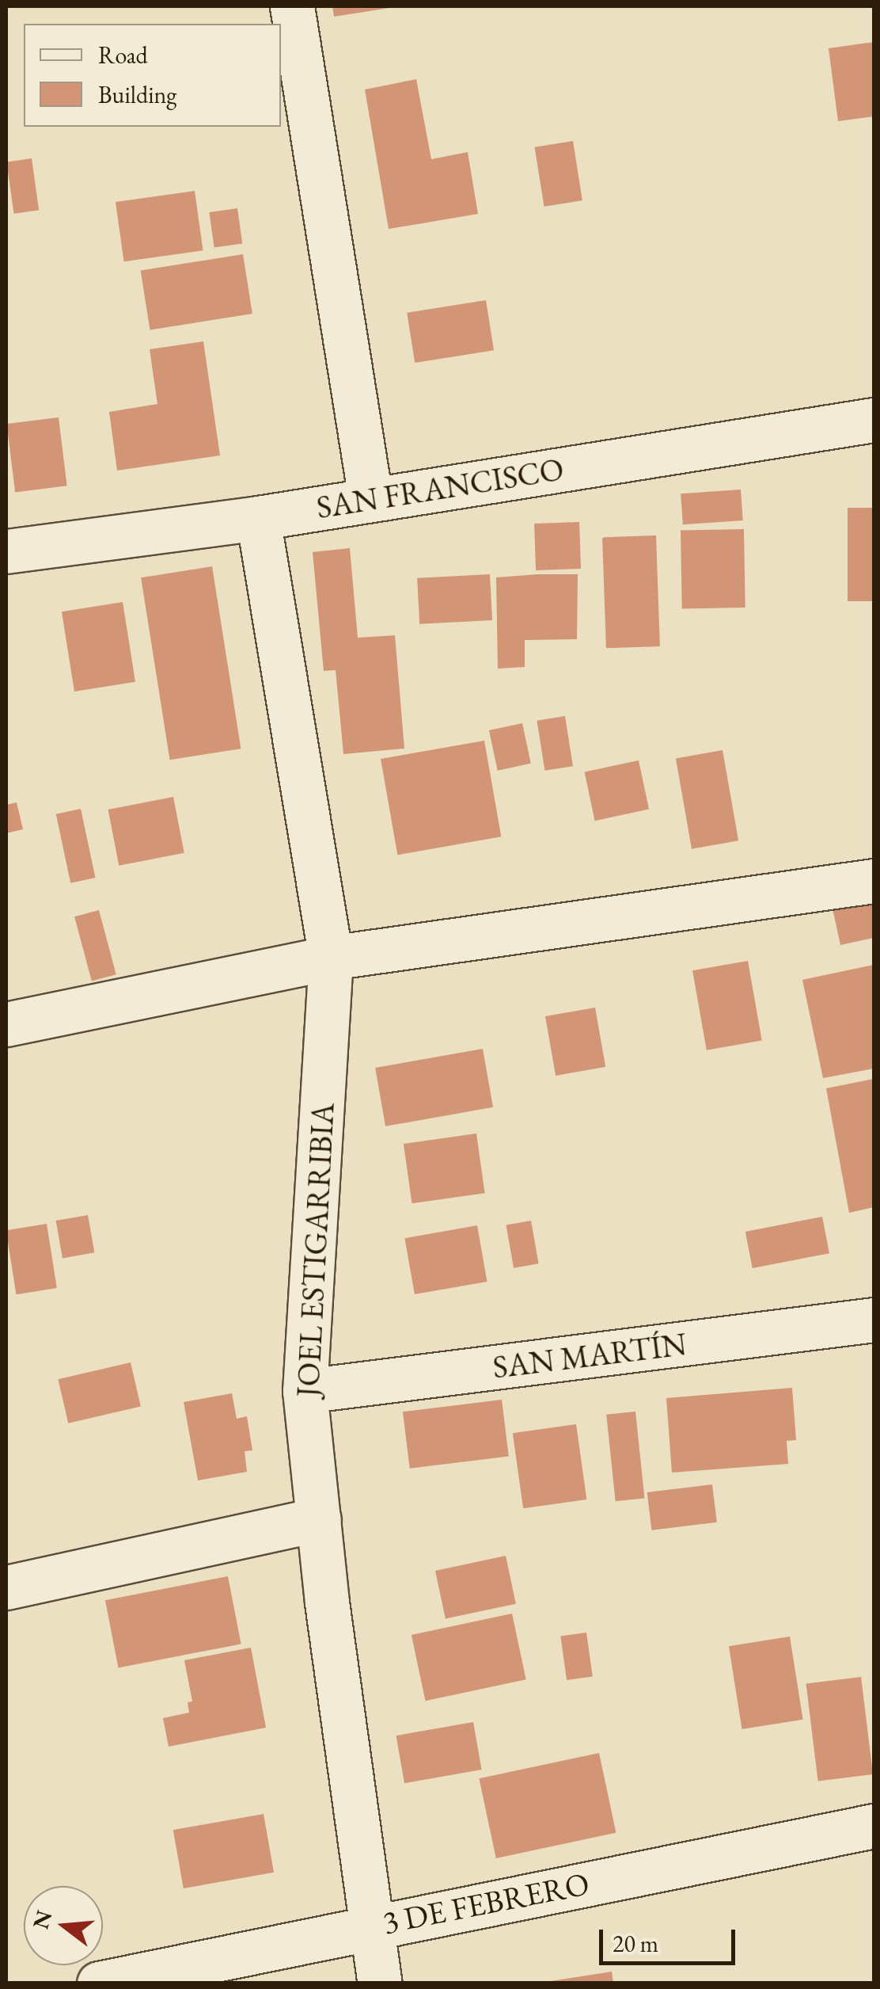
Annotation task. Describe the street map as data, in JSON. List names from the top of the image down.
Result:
{
  "streets": {
    "street": [
      "SAN FRANCISCO",
      "JOEL ESTIGARRIBIA",
      "SAN MARTÍN",
      "3 DE FEBRERO"
    ]
  },
  "crossings": [
    ["SAN FRANCISCO", "JOEL ESTIGARRIBIA"],
    ["JOEL ESTIGARRIBIA", "SAN MARTÍN"],
    ["JOEL ESTIGARRIBIA", "3 DE FEBRERO"]
  ],
  "legend": ["Road", "Building"],
  "scale_bar": "20 m",
  "north": "left"
}
